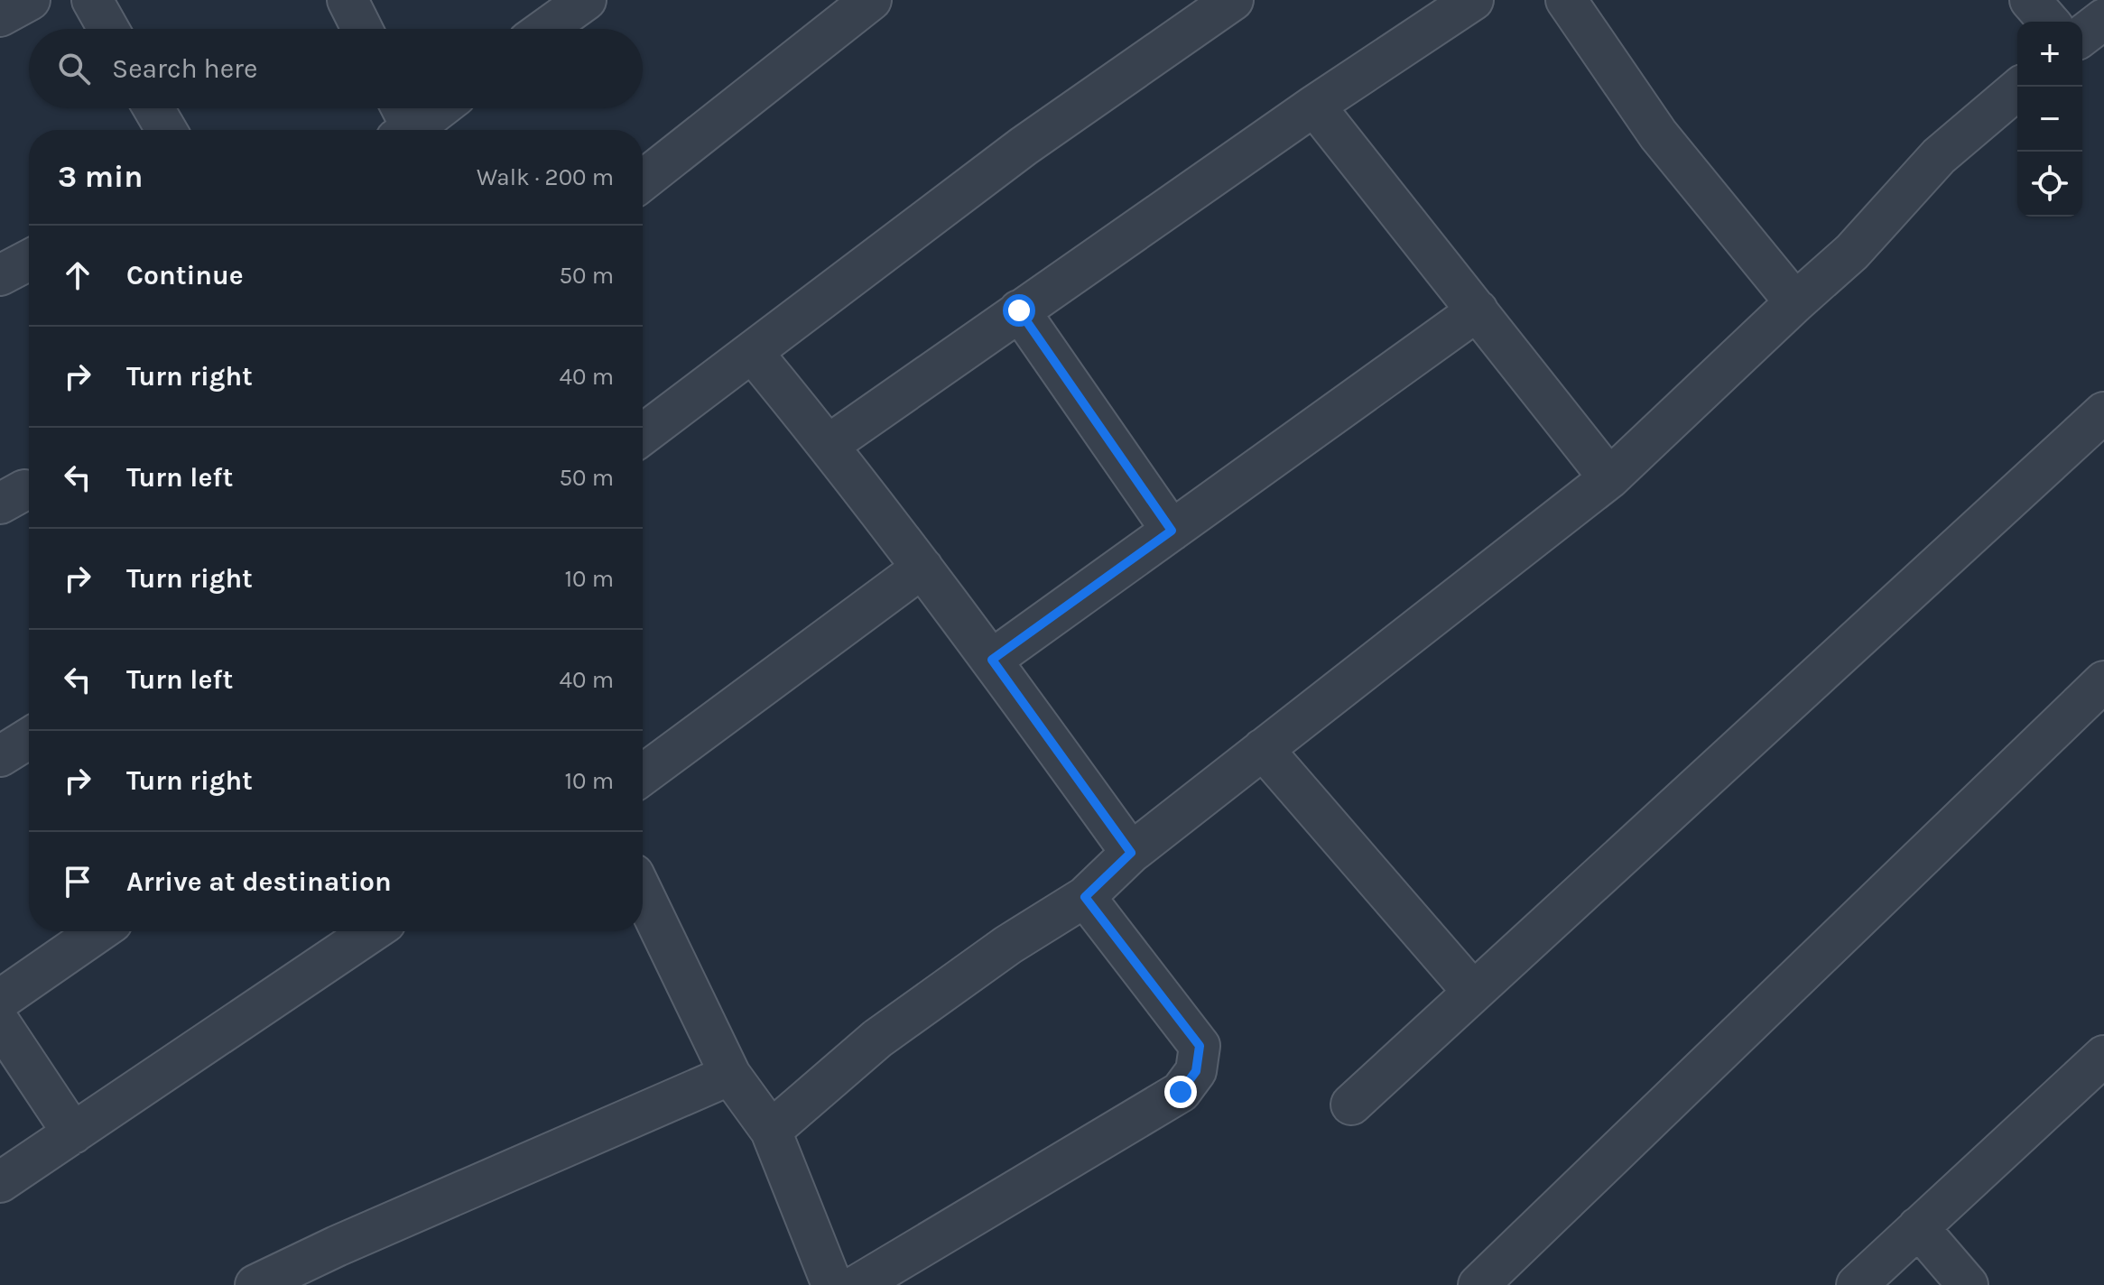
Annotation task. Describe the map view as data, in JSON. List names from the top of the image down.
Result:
{
  "page": {
    "map_buttons": ["+", "−"],
    "search": "Search here",
    "heading": ["3 min", "Walk · 200 m"],
    "list": [
      ["Continue", "50 m"],
      ["Turn right", "40 m"],
      ["Turn left", "50 m"],
      ["Turn right", "10 m"],
      ["Turn left", "40 m"],
      ["Turn right", "10 m"],
      "Arrive at destination"
    ]
  }
}
